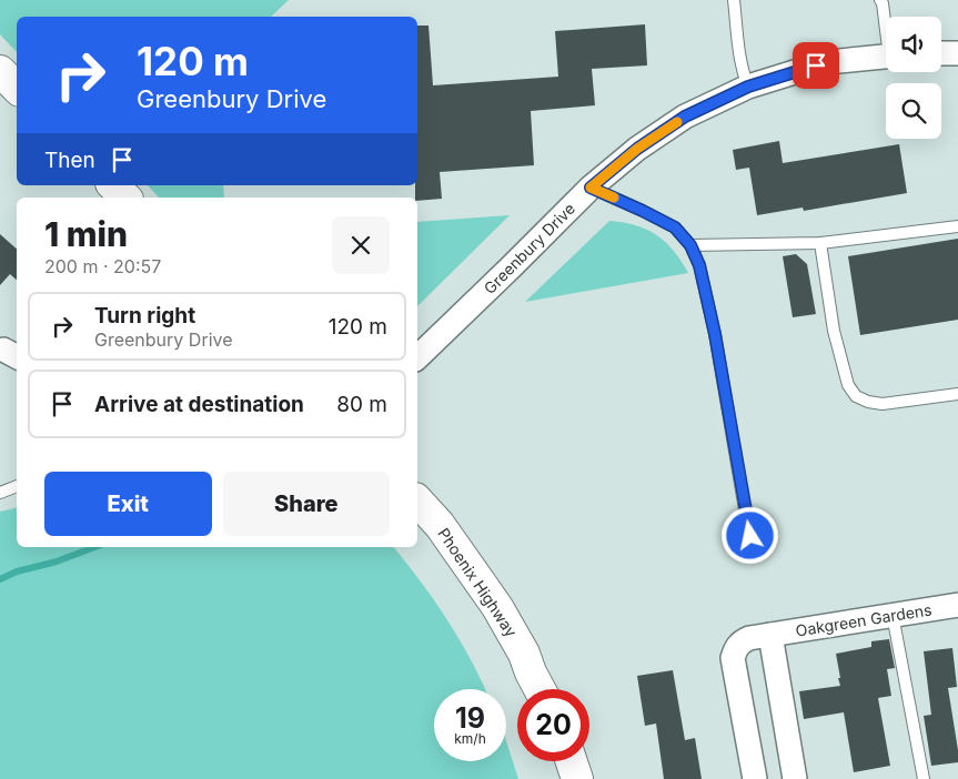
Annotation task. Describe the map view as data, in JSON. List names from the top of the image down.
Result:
{
  "streets": {
    "main road": ["Phoenix Highway"],
    "street": ["Greenbury Drive", "Oakgreen Gardens"]
  },
  "page": {
    "turn": ["120 m", "Greenbury Drive"],
    "then": "Then",
    "heading": ["1 min", "200 m · 20:57"],
    "list": [
      {
        "name": "Turn right",
        "note": "Greenbury Drive",
        "value": "120 m"
      },
      {
        "name": "Arrive at destination",
        "value": "80 m"
      }
    ],
    "buttons": ["Exit", "Share"],
    "speed": "19 km/h",
    "limit": "20"
  }
}
